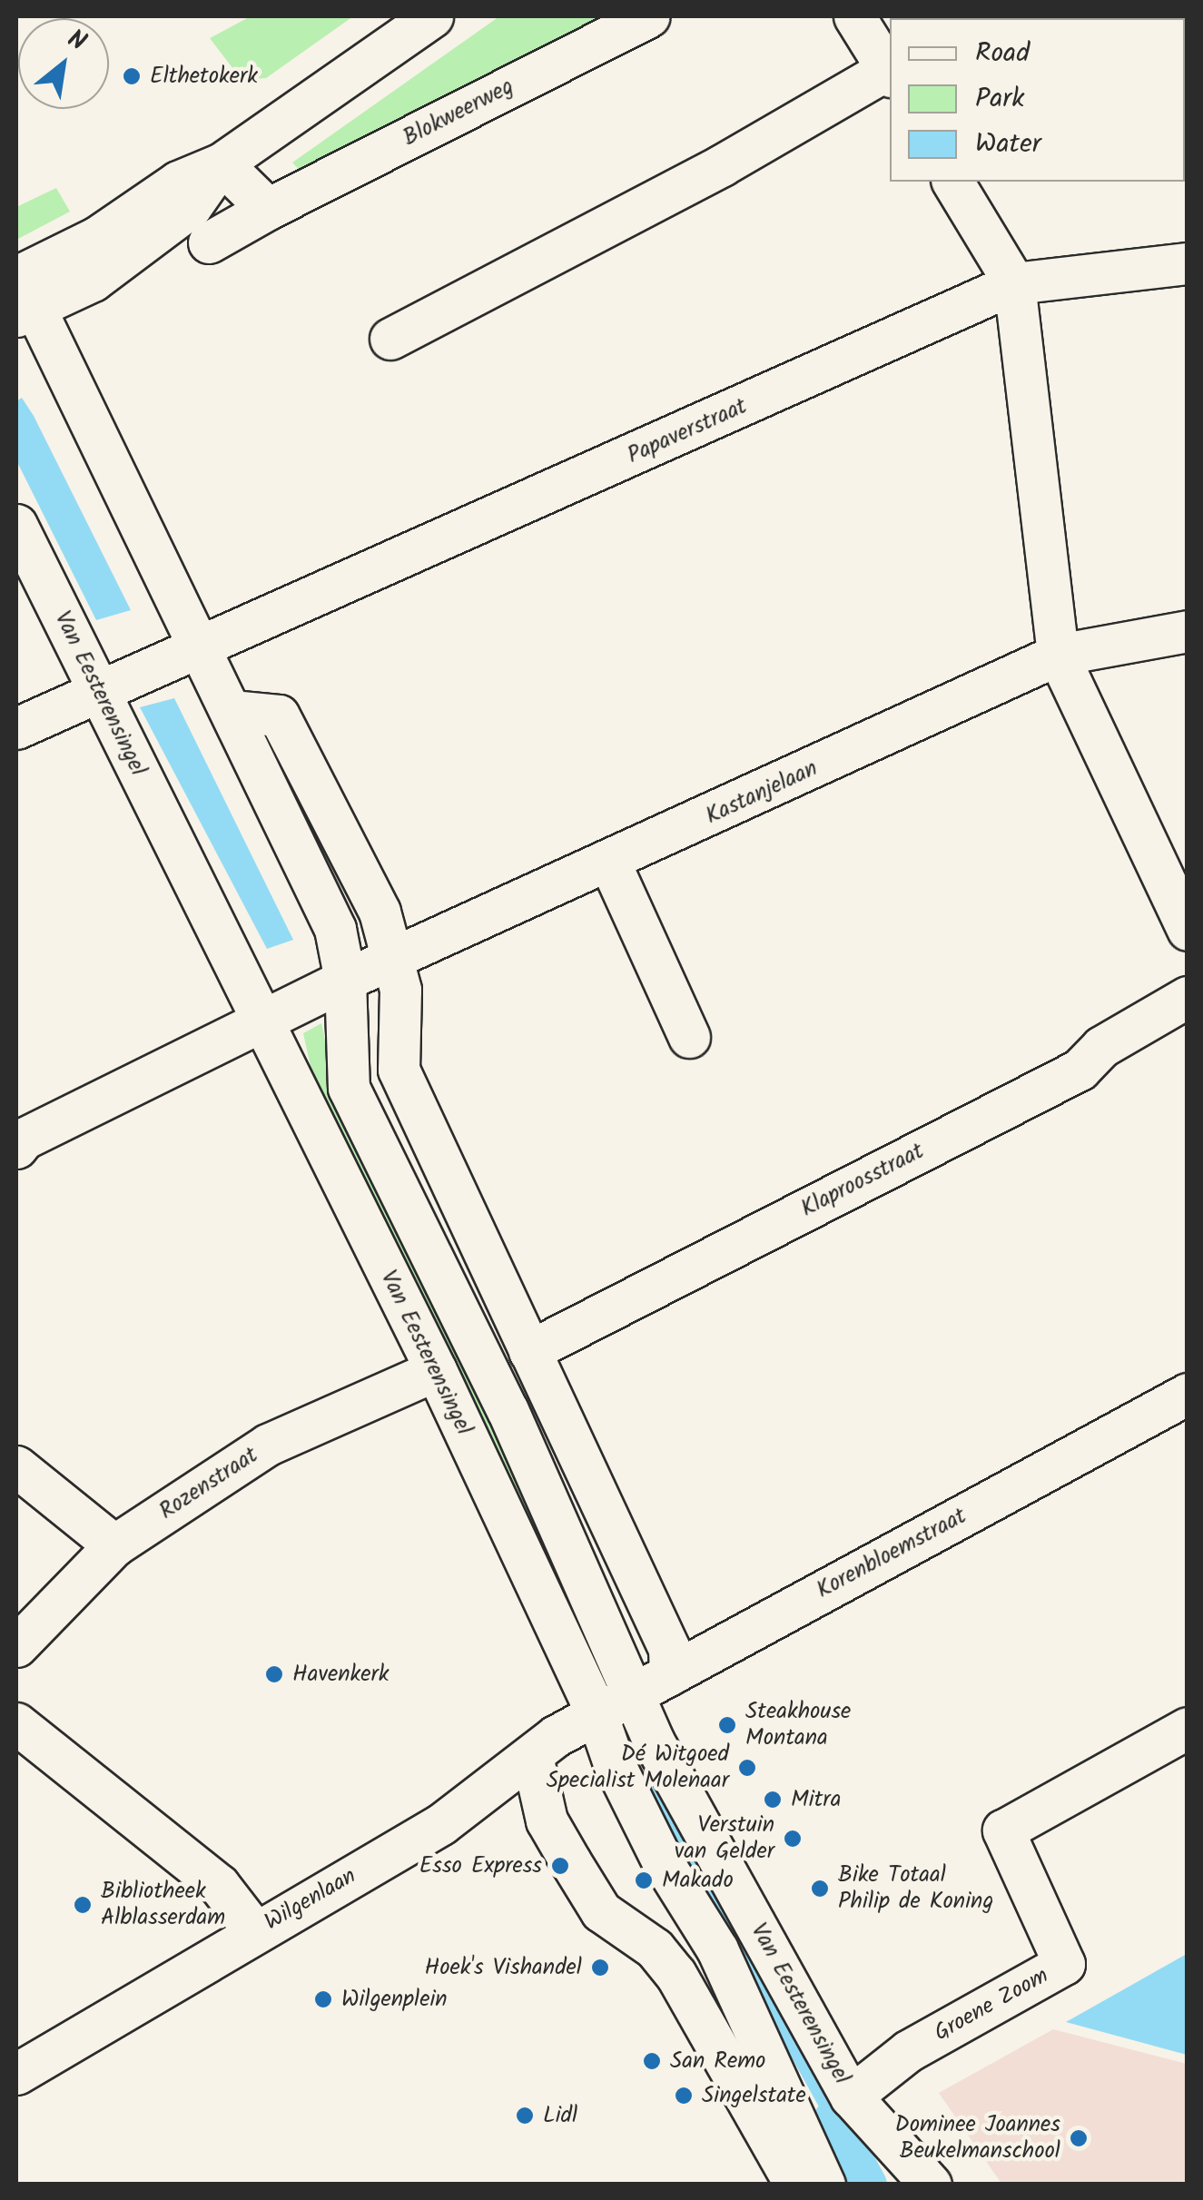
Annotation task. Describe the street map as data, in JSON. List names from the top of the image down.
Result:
{
  "streets": {
    "street": [
      "Blokweerweg",
      "Papaverstraat",
      "Van Eesterensingel",
      "Kastanjelaan",
      "Klaproosstraat",
      "Rozenstraat",
      "Korenbloemstraat",
      "Wilgenlaan",
      "Groene Zoom"
    ]
  },
  "crossings": [
    ["Papaverstraat", "Van Eesterensingel"],
    ["Van Eesterensingel", "Kastanjelaan"],
    ["Van Eesterensingel", "Rozenstraat"],
    ["Van Eesterensingel", "Korenbloemstraat"],
    ["Van Eesterensingel", "Wilgenlaan"],
    ["Van Eesterensingel", "Groene Zoom"],
    ["Korenbloemstraat", "Wilgenlaan"]
  ],
  "places": [
    "Elthetokerk",
    "Havenkerk",
    "Steakhouse Montana",
    "Dé Witgoed Specialist Molenaar",
    "Mitra",
    "Verstuin van Gelder",
    "Esso Express",
    "Makado",
    "Bike Totaal Philip de Koning",
    "Bibliotheek Alblasserdam",
    "Hoek's Vishandel",
    "Wilgenplein",
    "San Remo",
    "Singelstate",
    "Lidl",
    "Dominee Joannes Beukelmanschool"
  ],
  "legend": ["Road", "Park", "Water"],
  "north": "top right"
}
